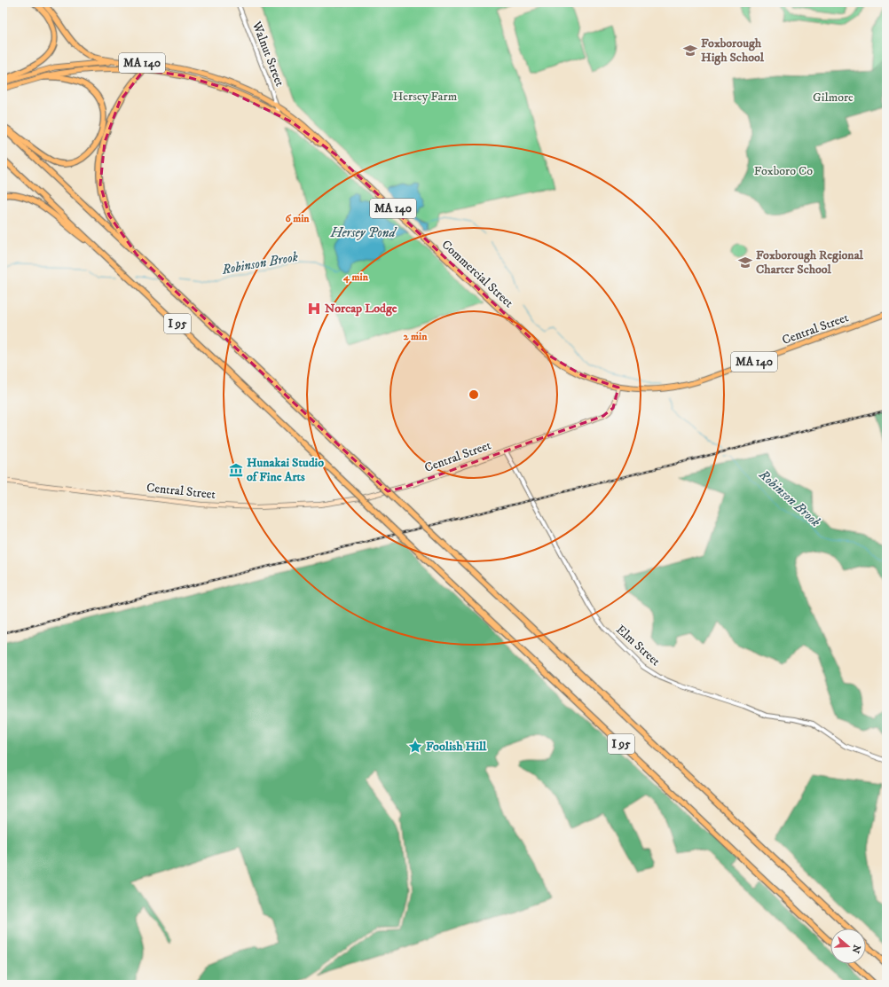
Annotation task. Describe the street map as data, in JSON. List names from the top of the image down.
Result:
{
  "streets": {
    "highway": ["I 95"],
    "main road": ["MA 140", "Commercial Street", "Central Street"],
    "street": ["Walnut Street", "Elm Street"]
  },
  "crossings": [
    ["Walnut Street", "Commercial Street"],
    ["Commercial Street", "Central Street"],
    ["Central Street", "Elm Street"]
  ],
  "water": ["Hersey Pond", "Robinson Brook"],
  "parks": ["Hersey Farm", "Gilmore", "Foxboro Co"],
  "places": {
    "school or university": ["Foxborough High School", "Foxborough Regional Charter School"],
    "hospital": ["Norcap Lodge"],
    "museum": ["Hunakai Studio of Fine Arts"],
    "place": ["Foolish Hill"]
  },
  "north": "right",
  "rings": ["6 min", "4 min", "2 min"]
}
